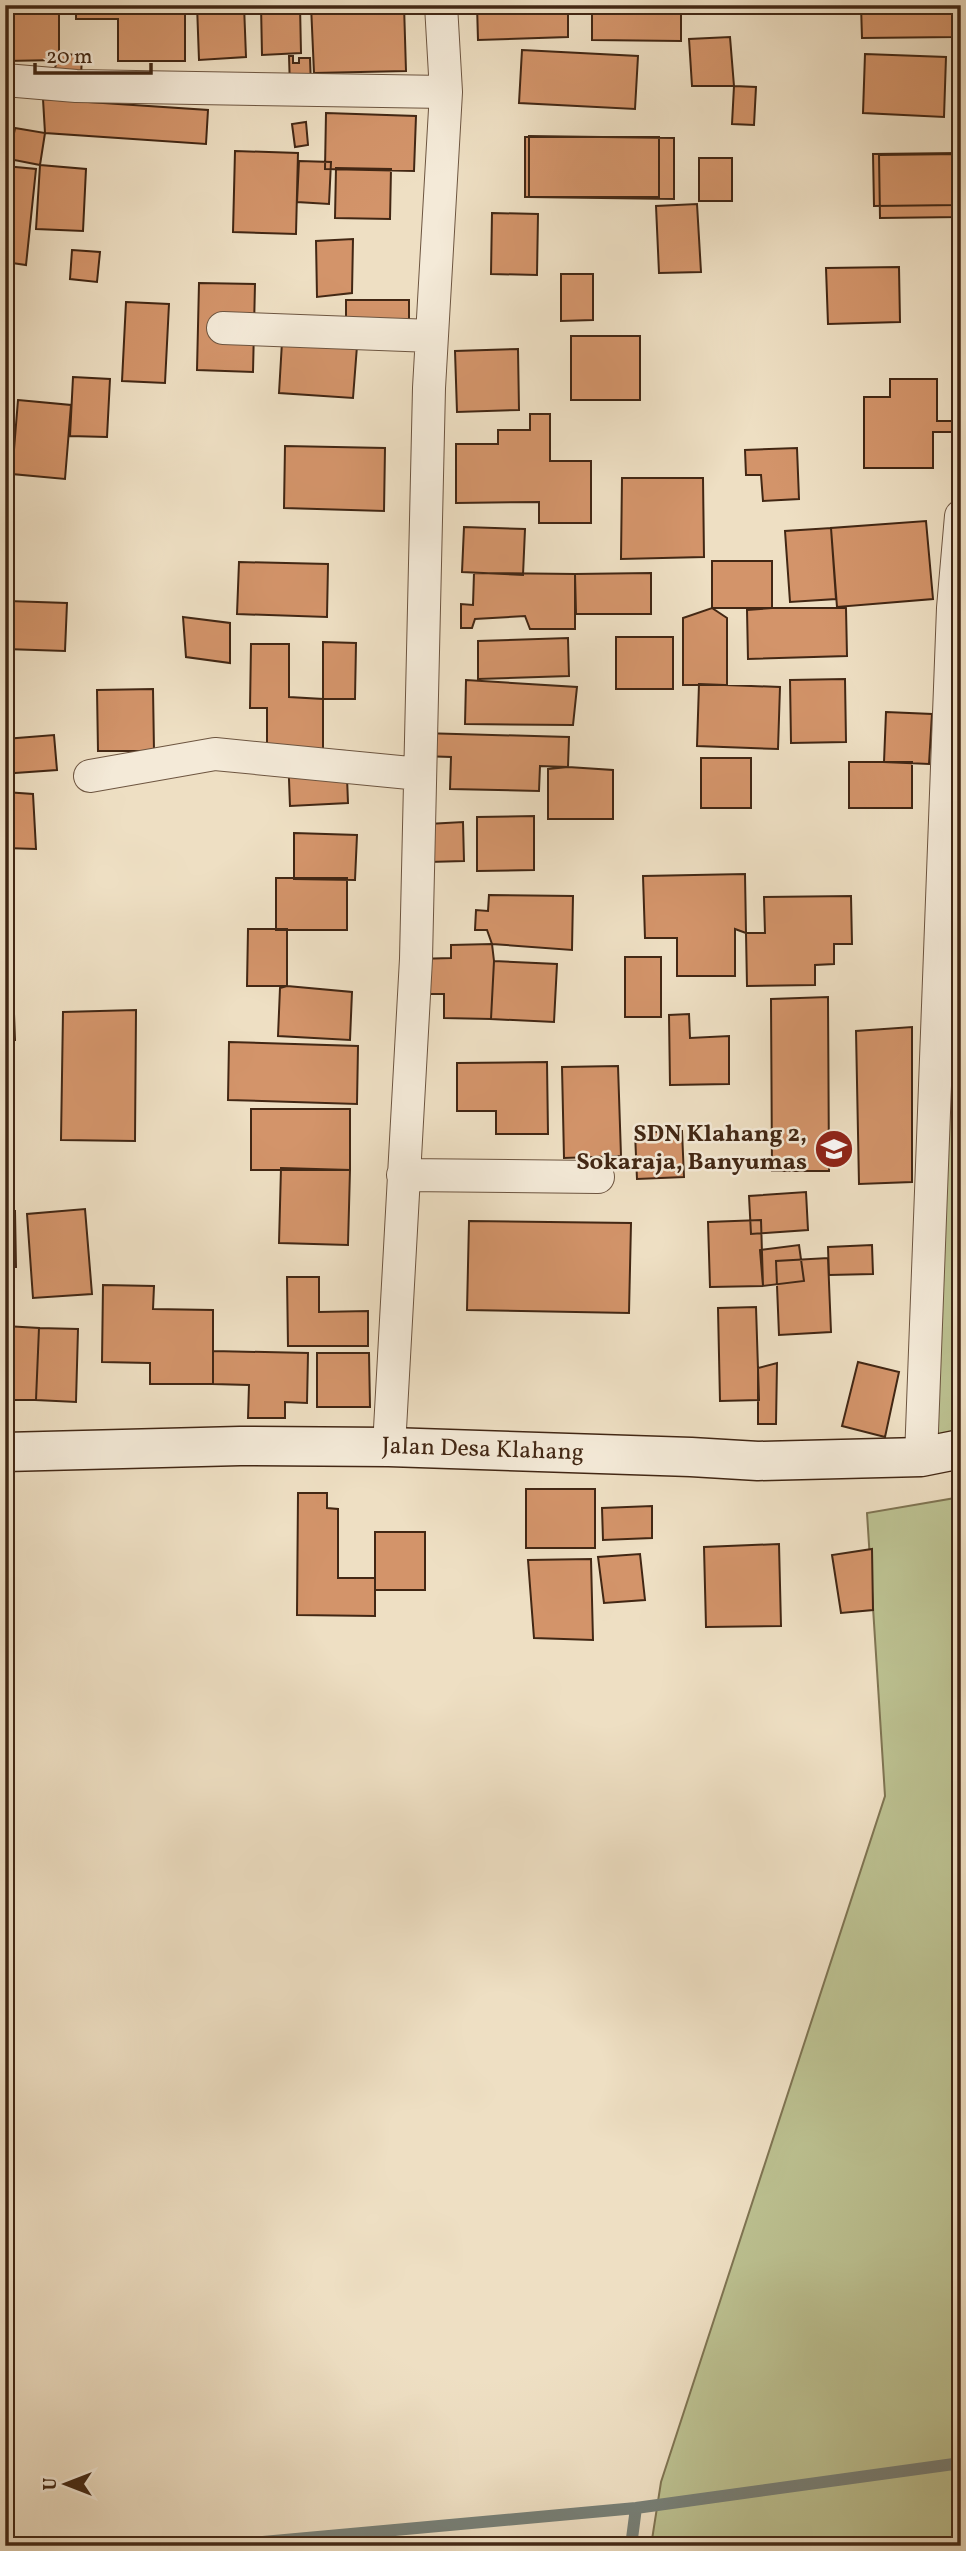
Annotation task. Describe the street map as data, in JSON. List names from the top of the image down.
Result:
{
  "streets": {
    "street": ["Jalan Desa Klahang"]
  },
  "places": {
    "school or university": ["SDN Klahang 2, Sokaraja, Banyumas"]
  },
  "scale_bar": "20 m",
  "north": "left"
}
